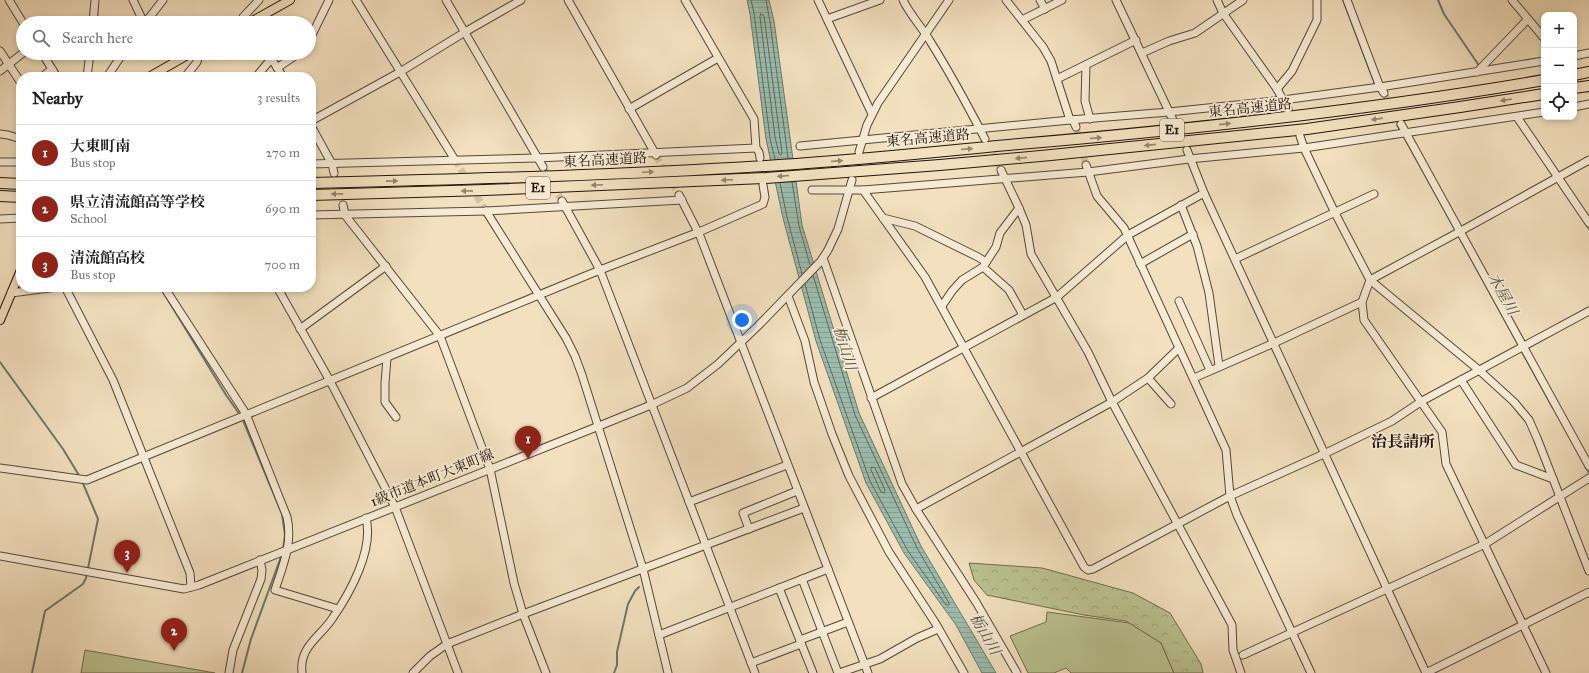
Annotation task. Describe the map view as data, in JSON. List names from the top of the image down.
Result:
{
  "streets": {
    "highway": ["東名高速道路", "E1"],
    "street": ["1級市道本町大東町線"]
  },
  "districts": ["治長請所"],
  "water": ["木屋川", "栃山川"],
  "page": {
    "map_buttons": ["+", "−"],
    "search": "Search here",
    "heading": ["Nearby", "3 results"],
    "list": [
      {
        "mark": "1",
        "name": "大東町南",
        "note": "Bus stop",
        "value": "270 m"
      },
      {
        "mark": "2",
        "name": "県立清流館高等学校",
        "note": "School",
        "value": "690 m"
      },
      {
        "mark": "3",
        "name": "清流館高校",
        "note": "Bus stop",
        "value": "700 m"
      }
    ],
    "pins": ["1", "3", "2"]
  }
}
